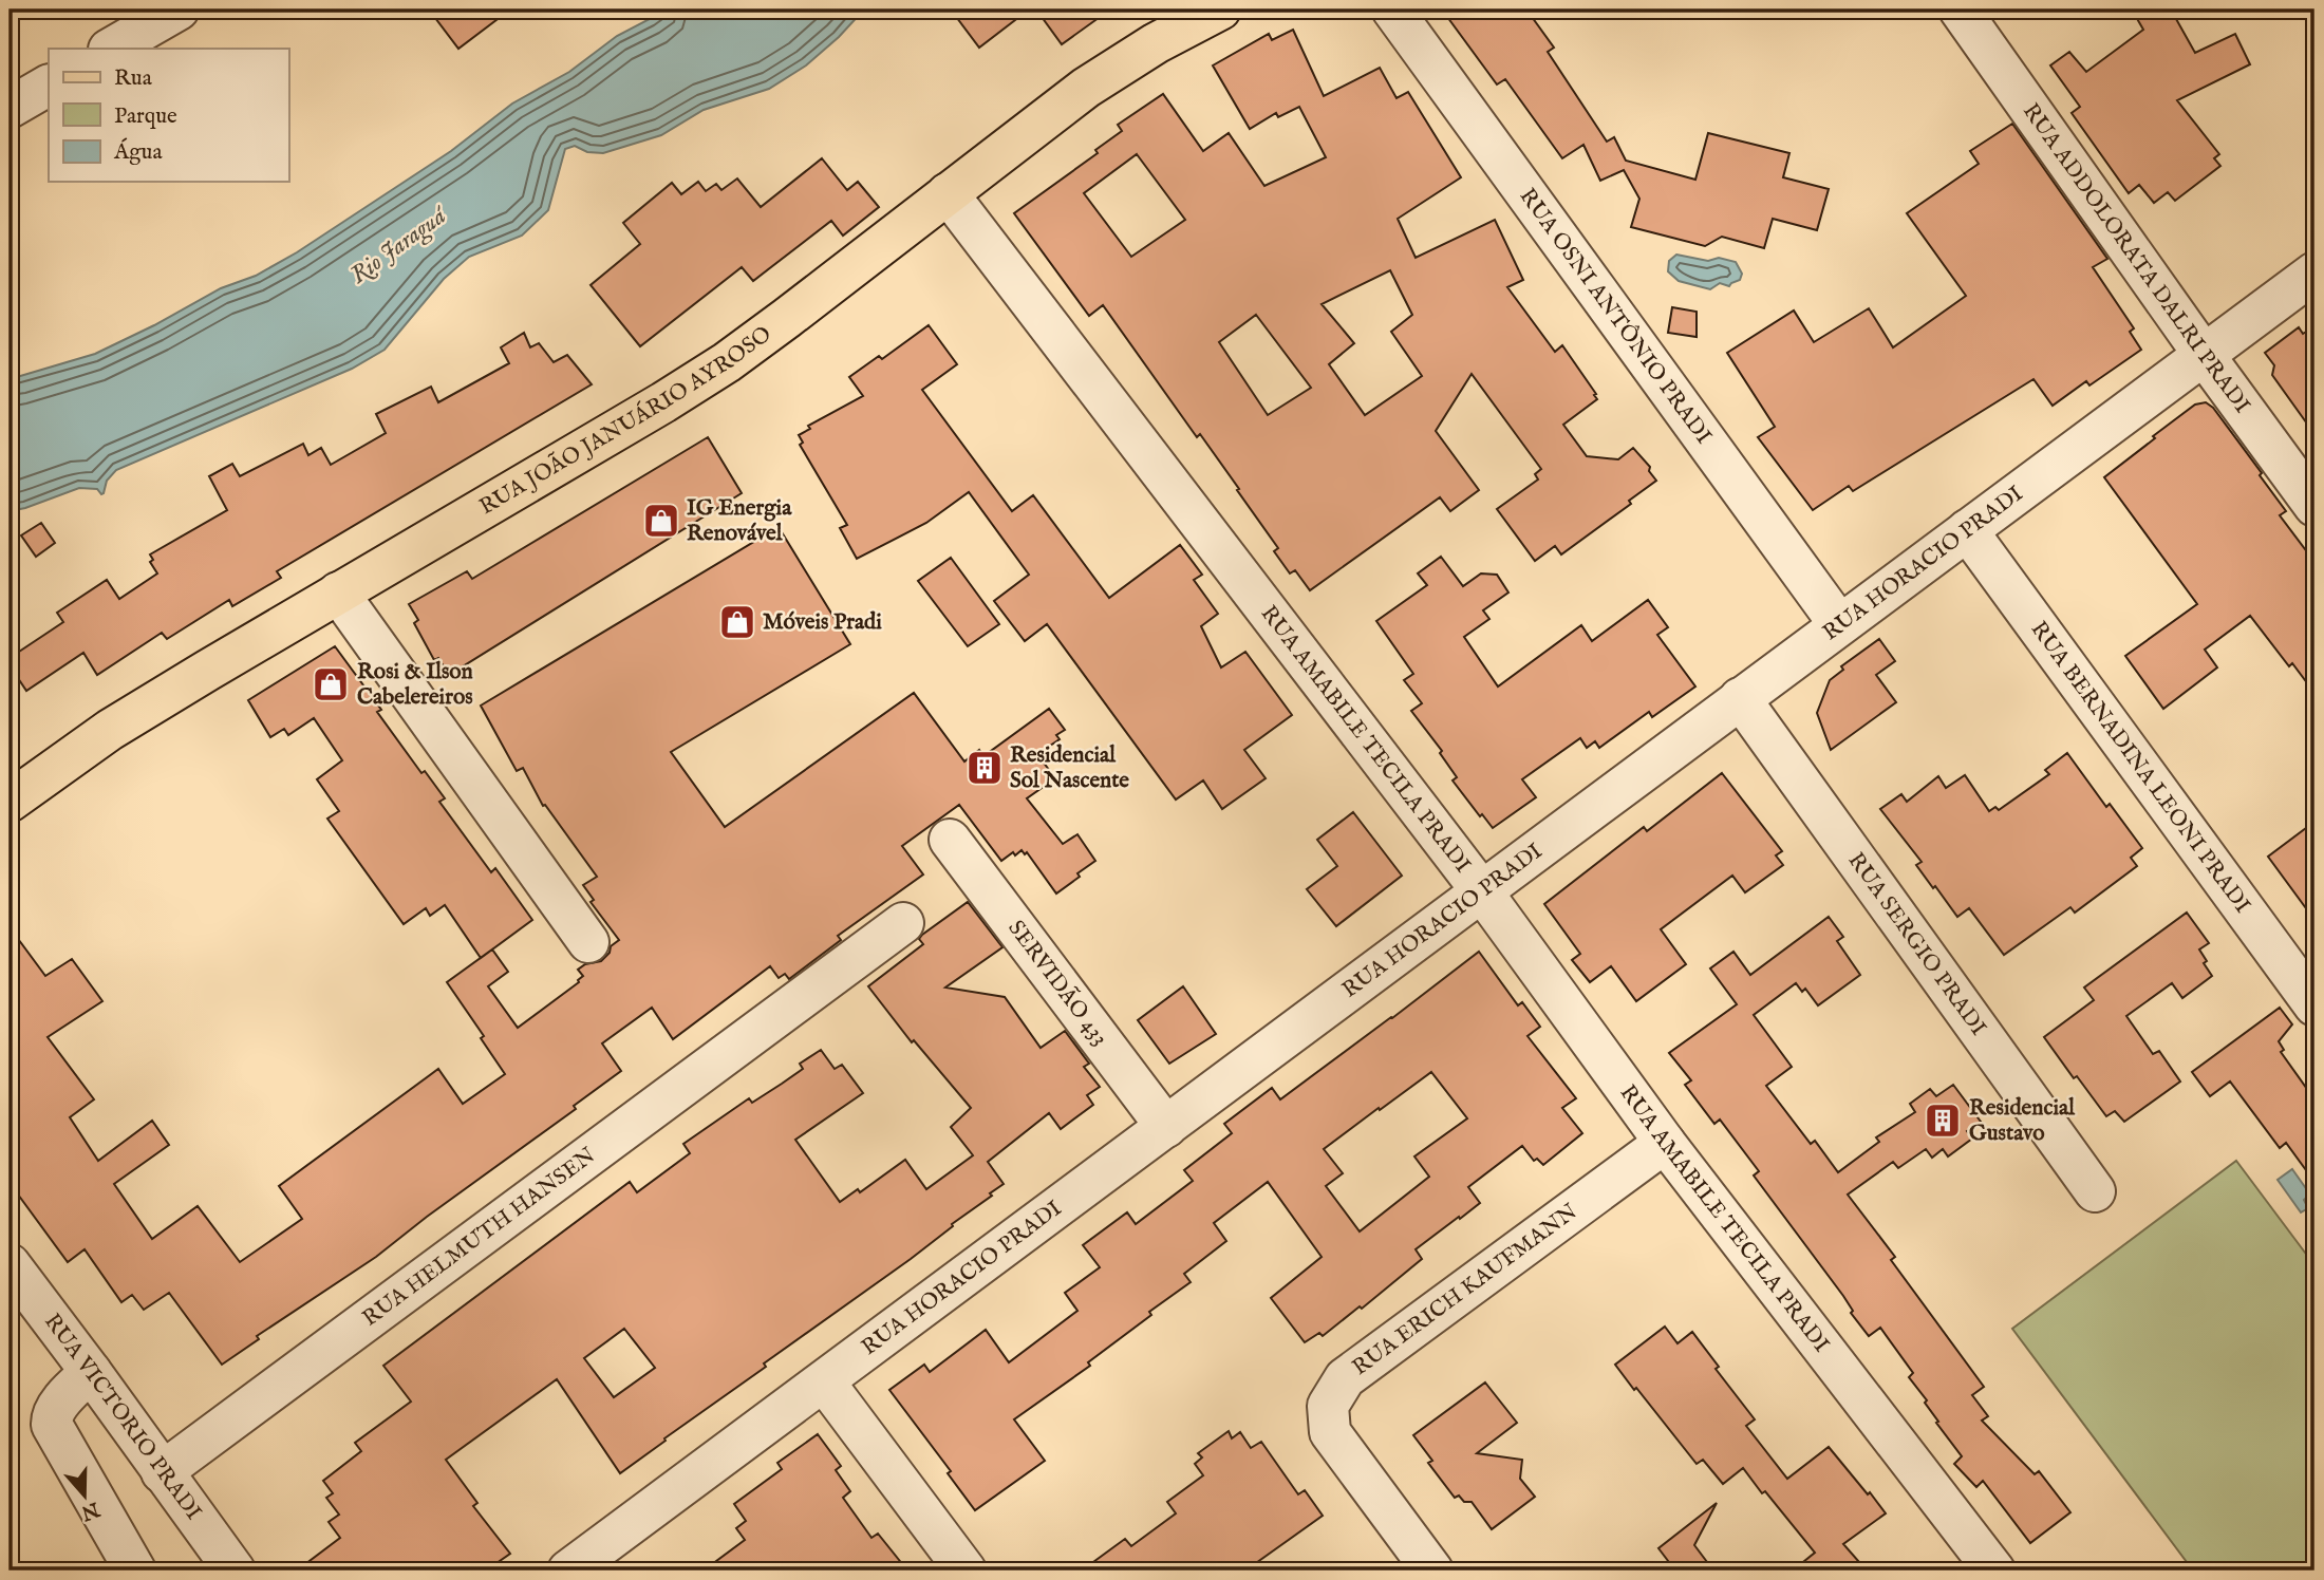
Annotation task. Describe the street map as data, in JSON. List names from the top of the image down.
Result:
{
  "streets": {
    "main road": ["RUA JOÃO JANUÁRIO AYROSO"],
    "street": [
      "RUA ADDOLORATA DALRI PRADI",
      "RUA OSNI ANTÔNIO PRADI",
      "RUA HORACIO PRADI",
      "RUA AMABILE TECILA PRADI",
      "RUA BERNADINA LEONI PRADI",
      "RUA SERGIO PRADI",
      "SERVIDÃO 433",
      "RUA HELMUTH HANSEN",
      "RUA ERICH KAUFMANN",
      "RUA VICTORIO PRADI"
    ]
  },
  "crossings": [
    ["RUA ADDOLORATA DALRI PRADI", "RUA HORACIO PRADI"],
    ["RUA OSNI ANTÔNIO PRADI", "RUA HORACIO PRADI"],
    ["RUA JOÃO JANUÁRIO AYROSO", "RUA AMABILE TECILA PRADI"],
    ["RUA HORACIO PRADI", "RUA AMABILE TECILA PRADI"],
    ["RUA HORACIO PRADI", "RUA BERNADINA LEONI PRADI"],
    ["RUA HORACIO PRADI", "RUA SERGIO PRADI"],
    ["RUA HORACIO PRADI", "SERVIDÃO 433"],
    ["RUA AMABILE TECILA PRADI", "RUA ERICH KAUFMANN"],
    ["RUA HELMUTH HANSEN", "RUA VICTORIO PRADI"]
  ],
  "water": ["Rio Jaraguá"],
  "places": {
    "shop": ["IG Energia Renovável", "Móveis Pradi", "Rosi & Ilson Cabelereiros"],
    "building": ["Residencial Sol Nascente", "Residencial Gustavo"]
  },
  "legend": ["Rua", "Parque", "Água"],
  "north": "bottom"
}
